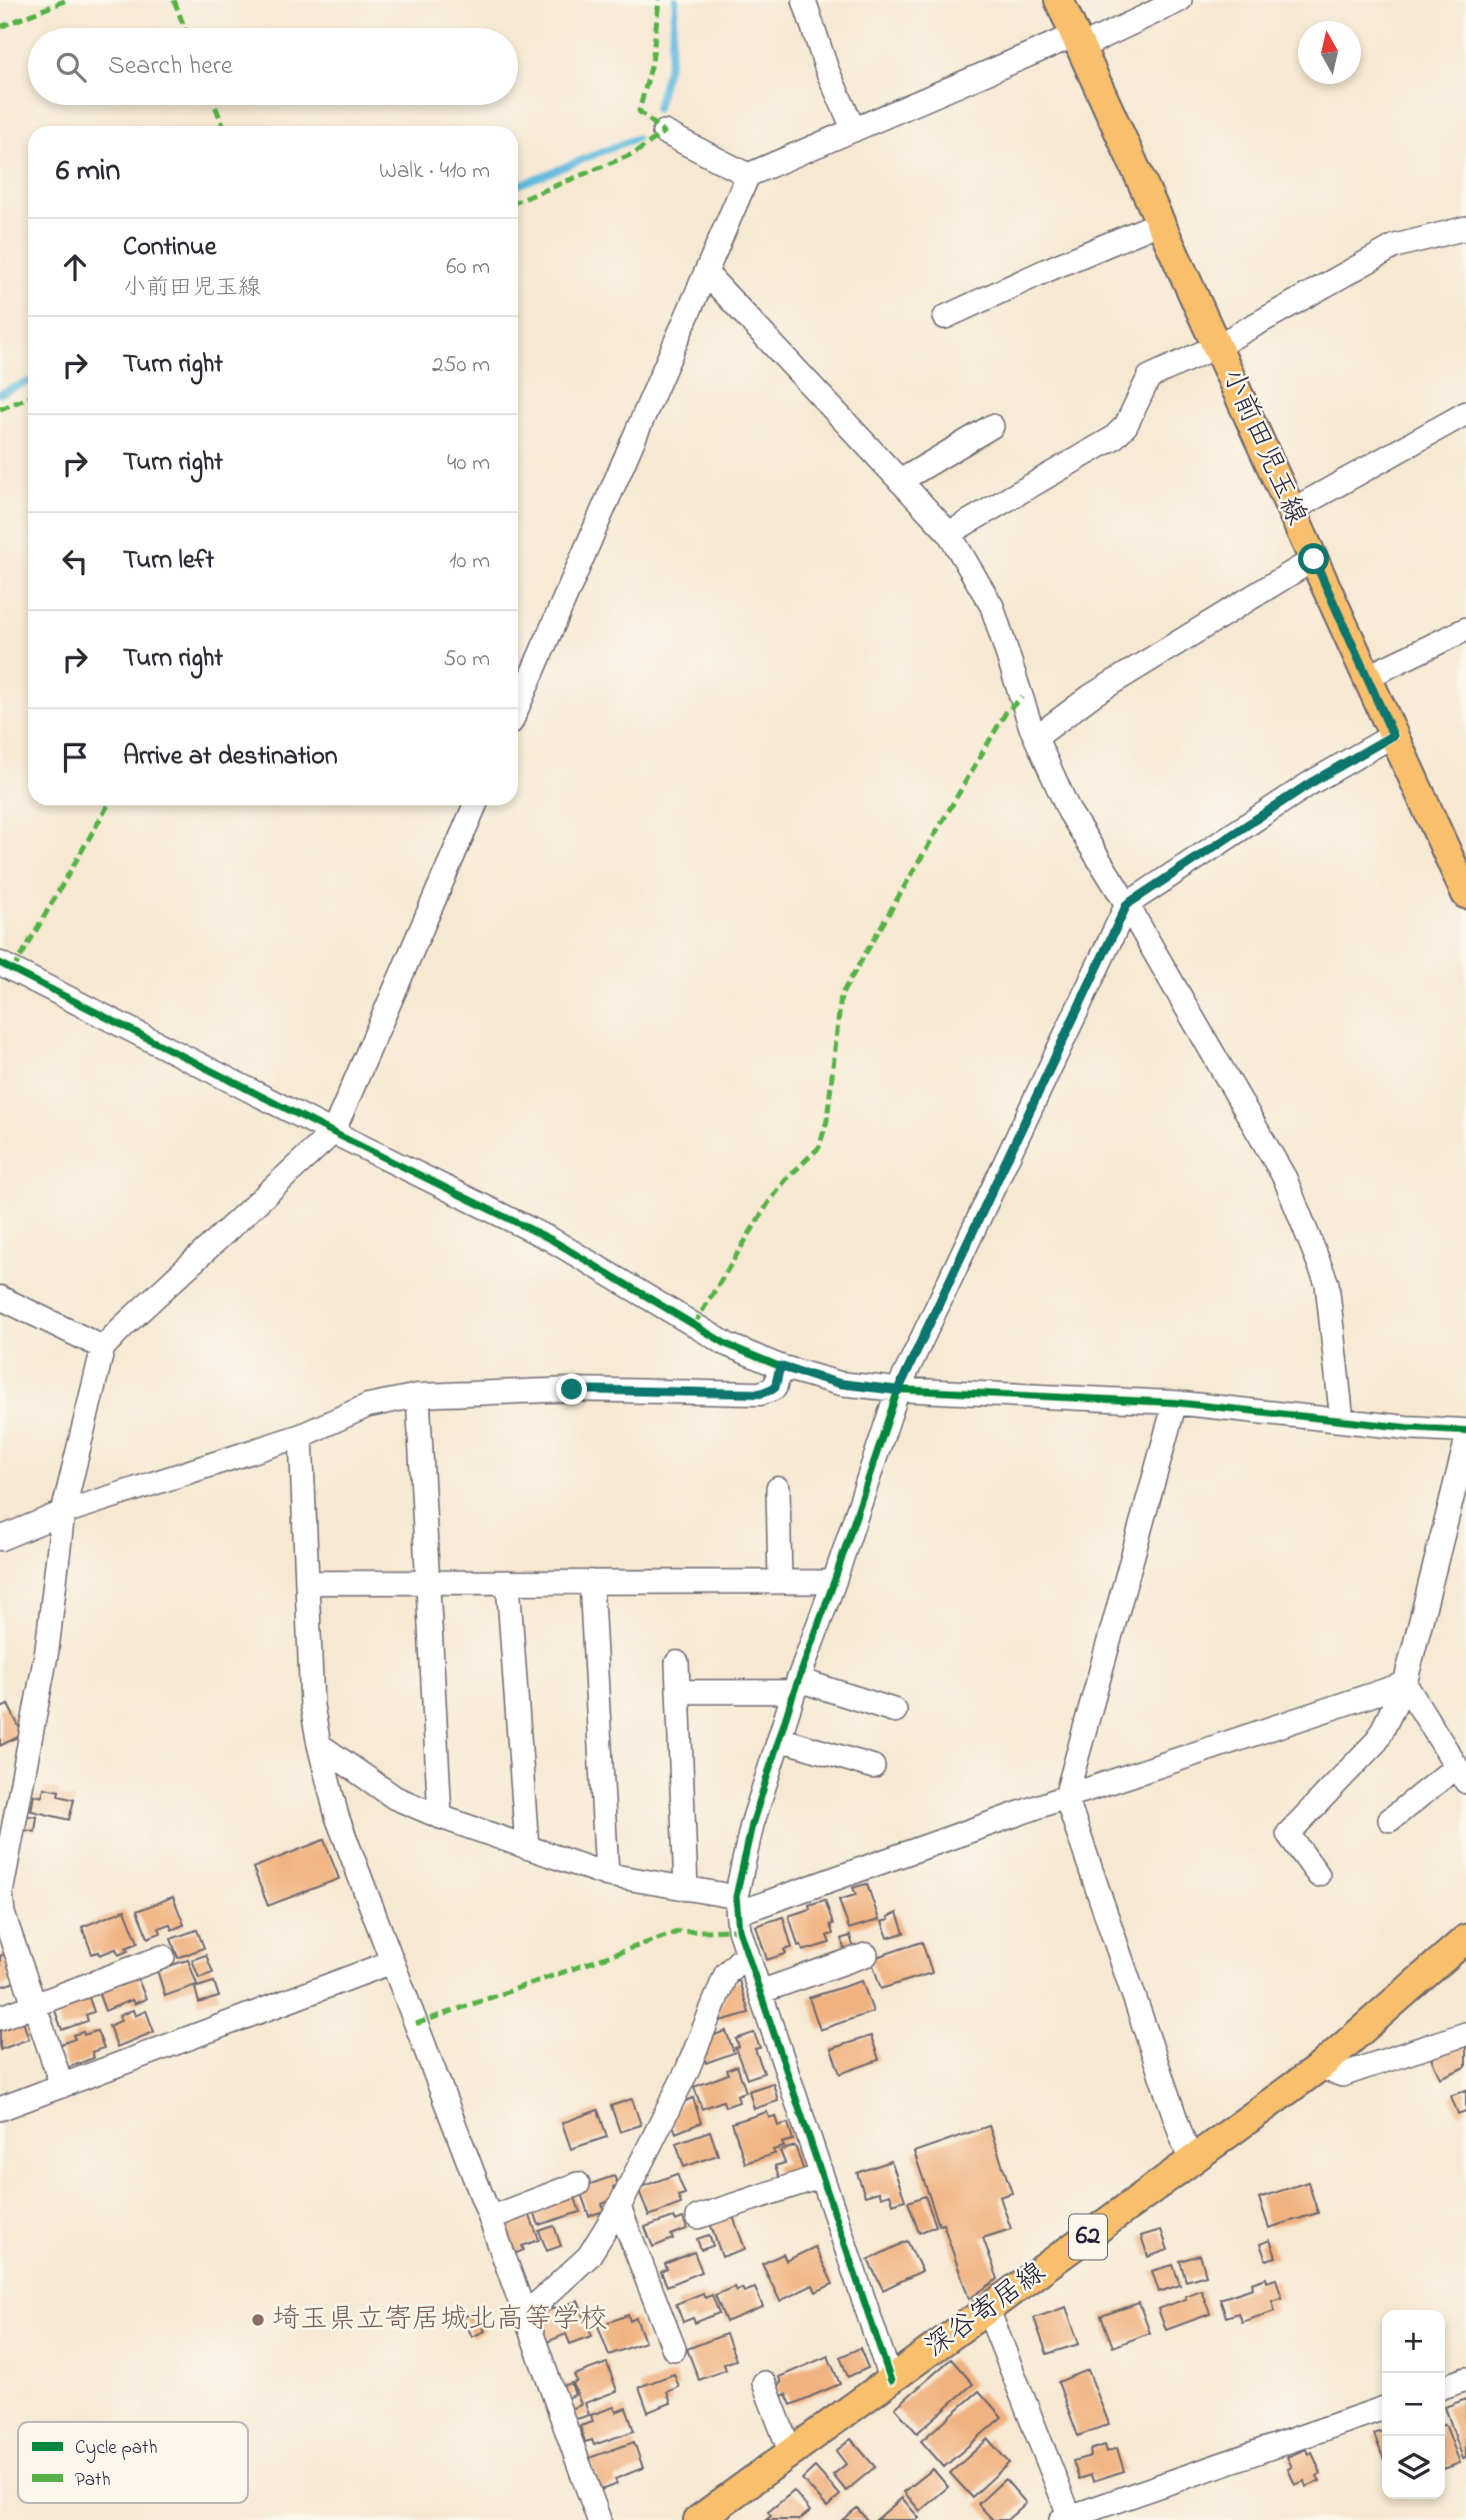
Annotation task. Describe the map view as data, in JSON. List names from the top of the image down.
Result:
{
  "streets": {
    "main road": ["小前田児玉線", "62", "深谷寄居線"]
  },
  "places": ["埼玉県立寄居城北高等学校"],
  "legend": ["Cycle path", "Path"],
  "north": "top",
  "page": {
    "search": "Search here",
    "heading": ["6 min", "Walk · 410 m"],
    "list": [
      ["Continue", "小前田児玉線", "60 m"],
      ["Turn right", "250 m"],
      ["Turn right", "40 m"],
      ["Turn left", "10 m"],
      ["Turn right", "50 m"],
      "Arrive at destination"
    ],
    "map_buttons": ["+", "−"]
  }
}
